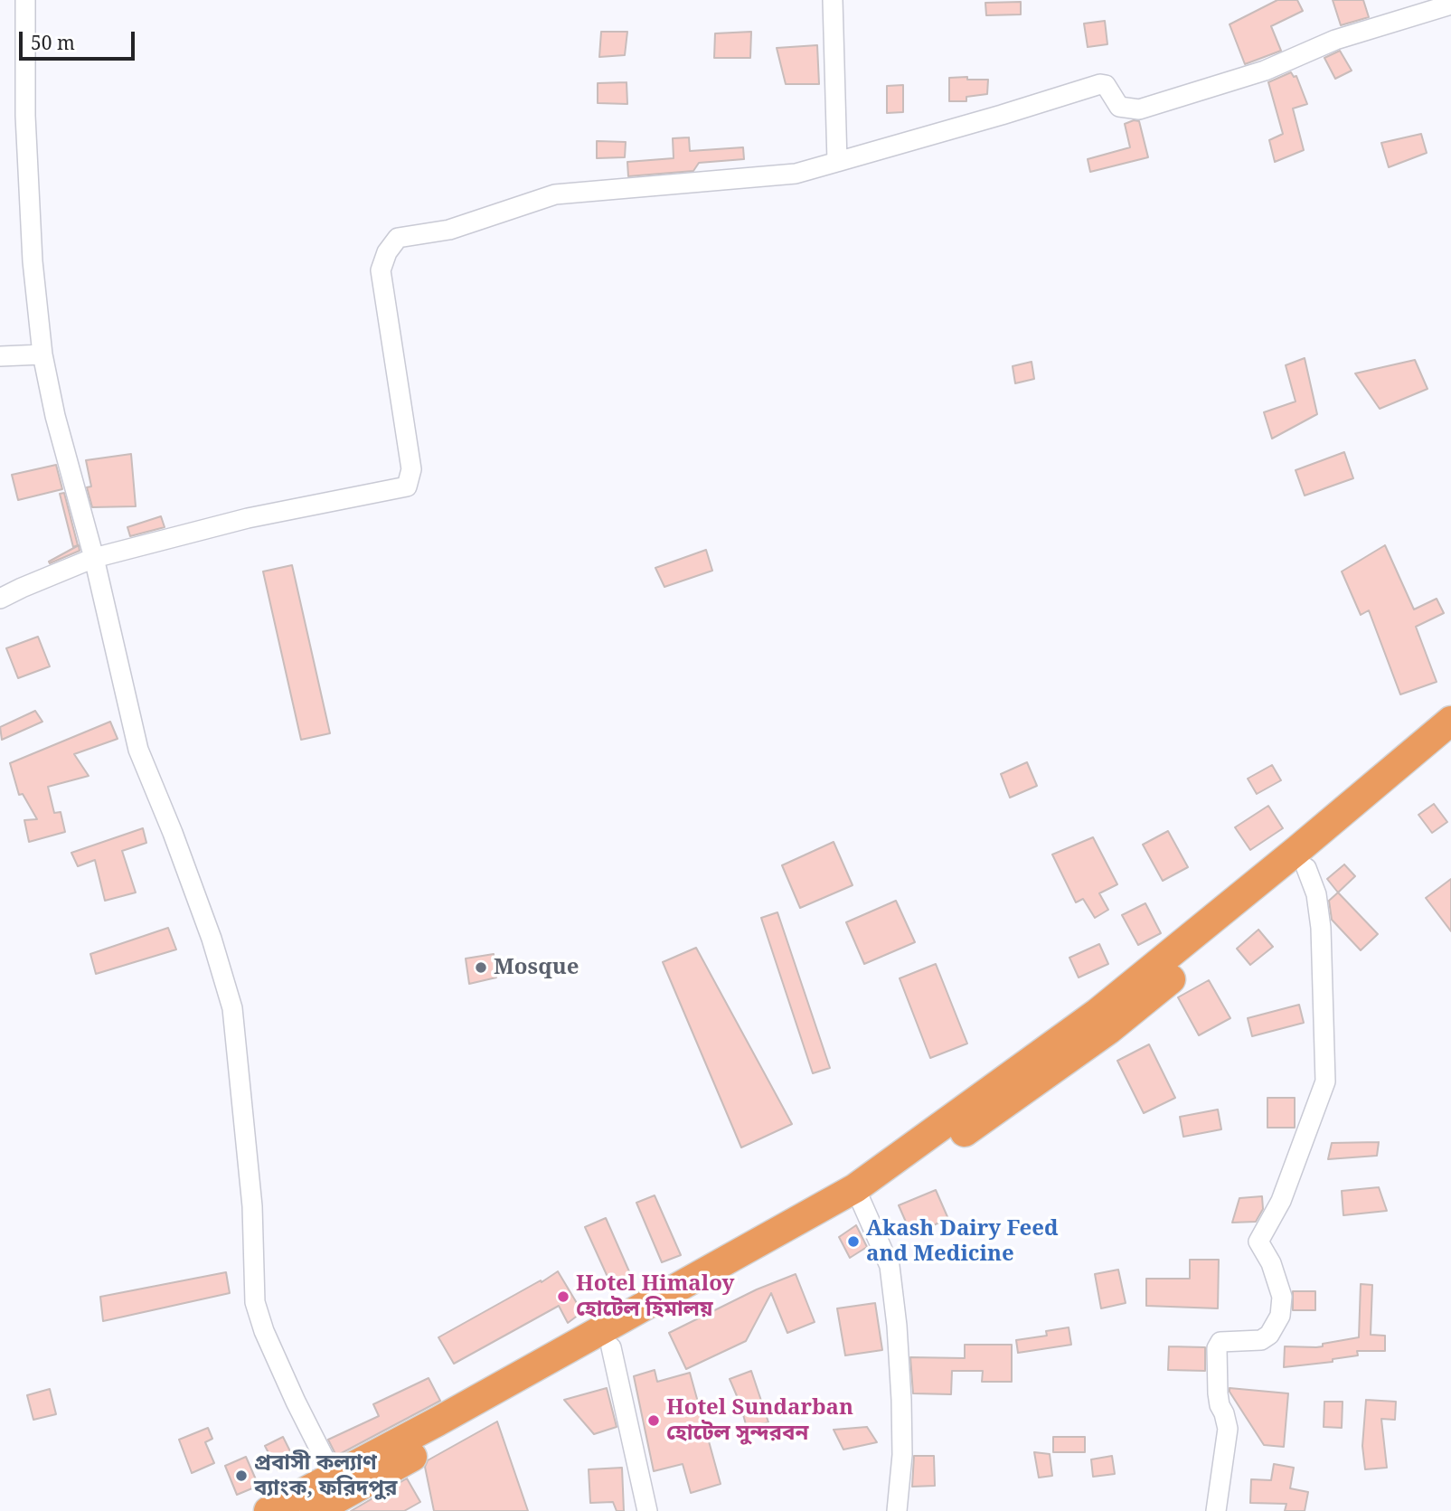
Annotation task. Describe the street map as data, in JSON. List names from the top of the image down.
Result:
{
  "places": [
    "Mosque",
    "Akash Dairy Feed and Medicine",
    "Hotel Himaloy হোটেল হিমালয়",
    "Hotel Sundarban হোটেল সুন্দরবন",
    "প্রবাসী কল্যাণ ব্যাংক, ফরিদপুর"
  ],
  "scale_bar": "50 m"
}
